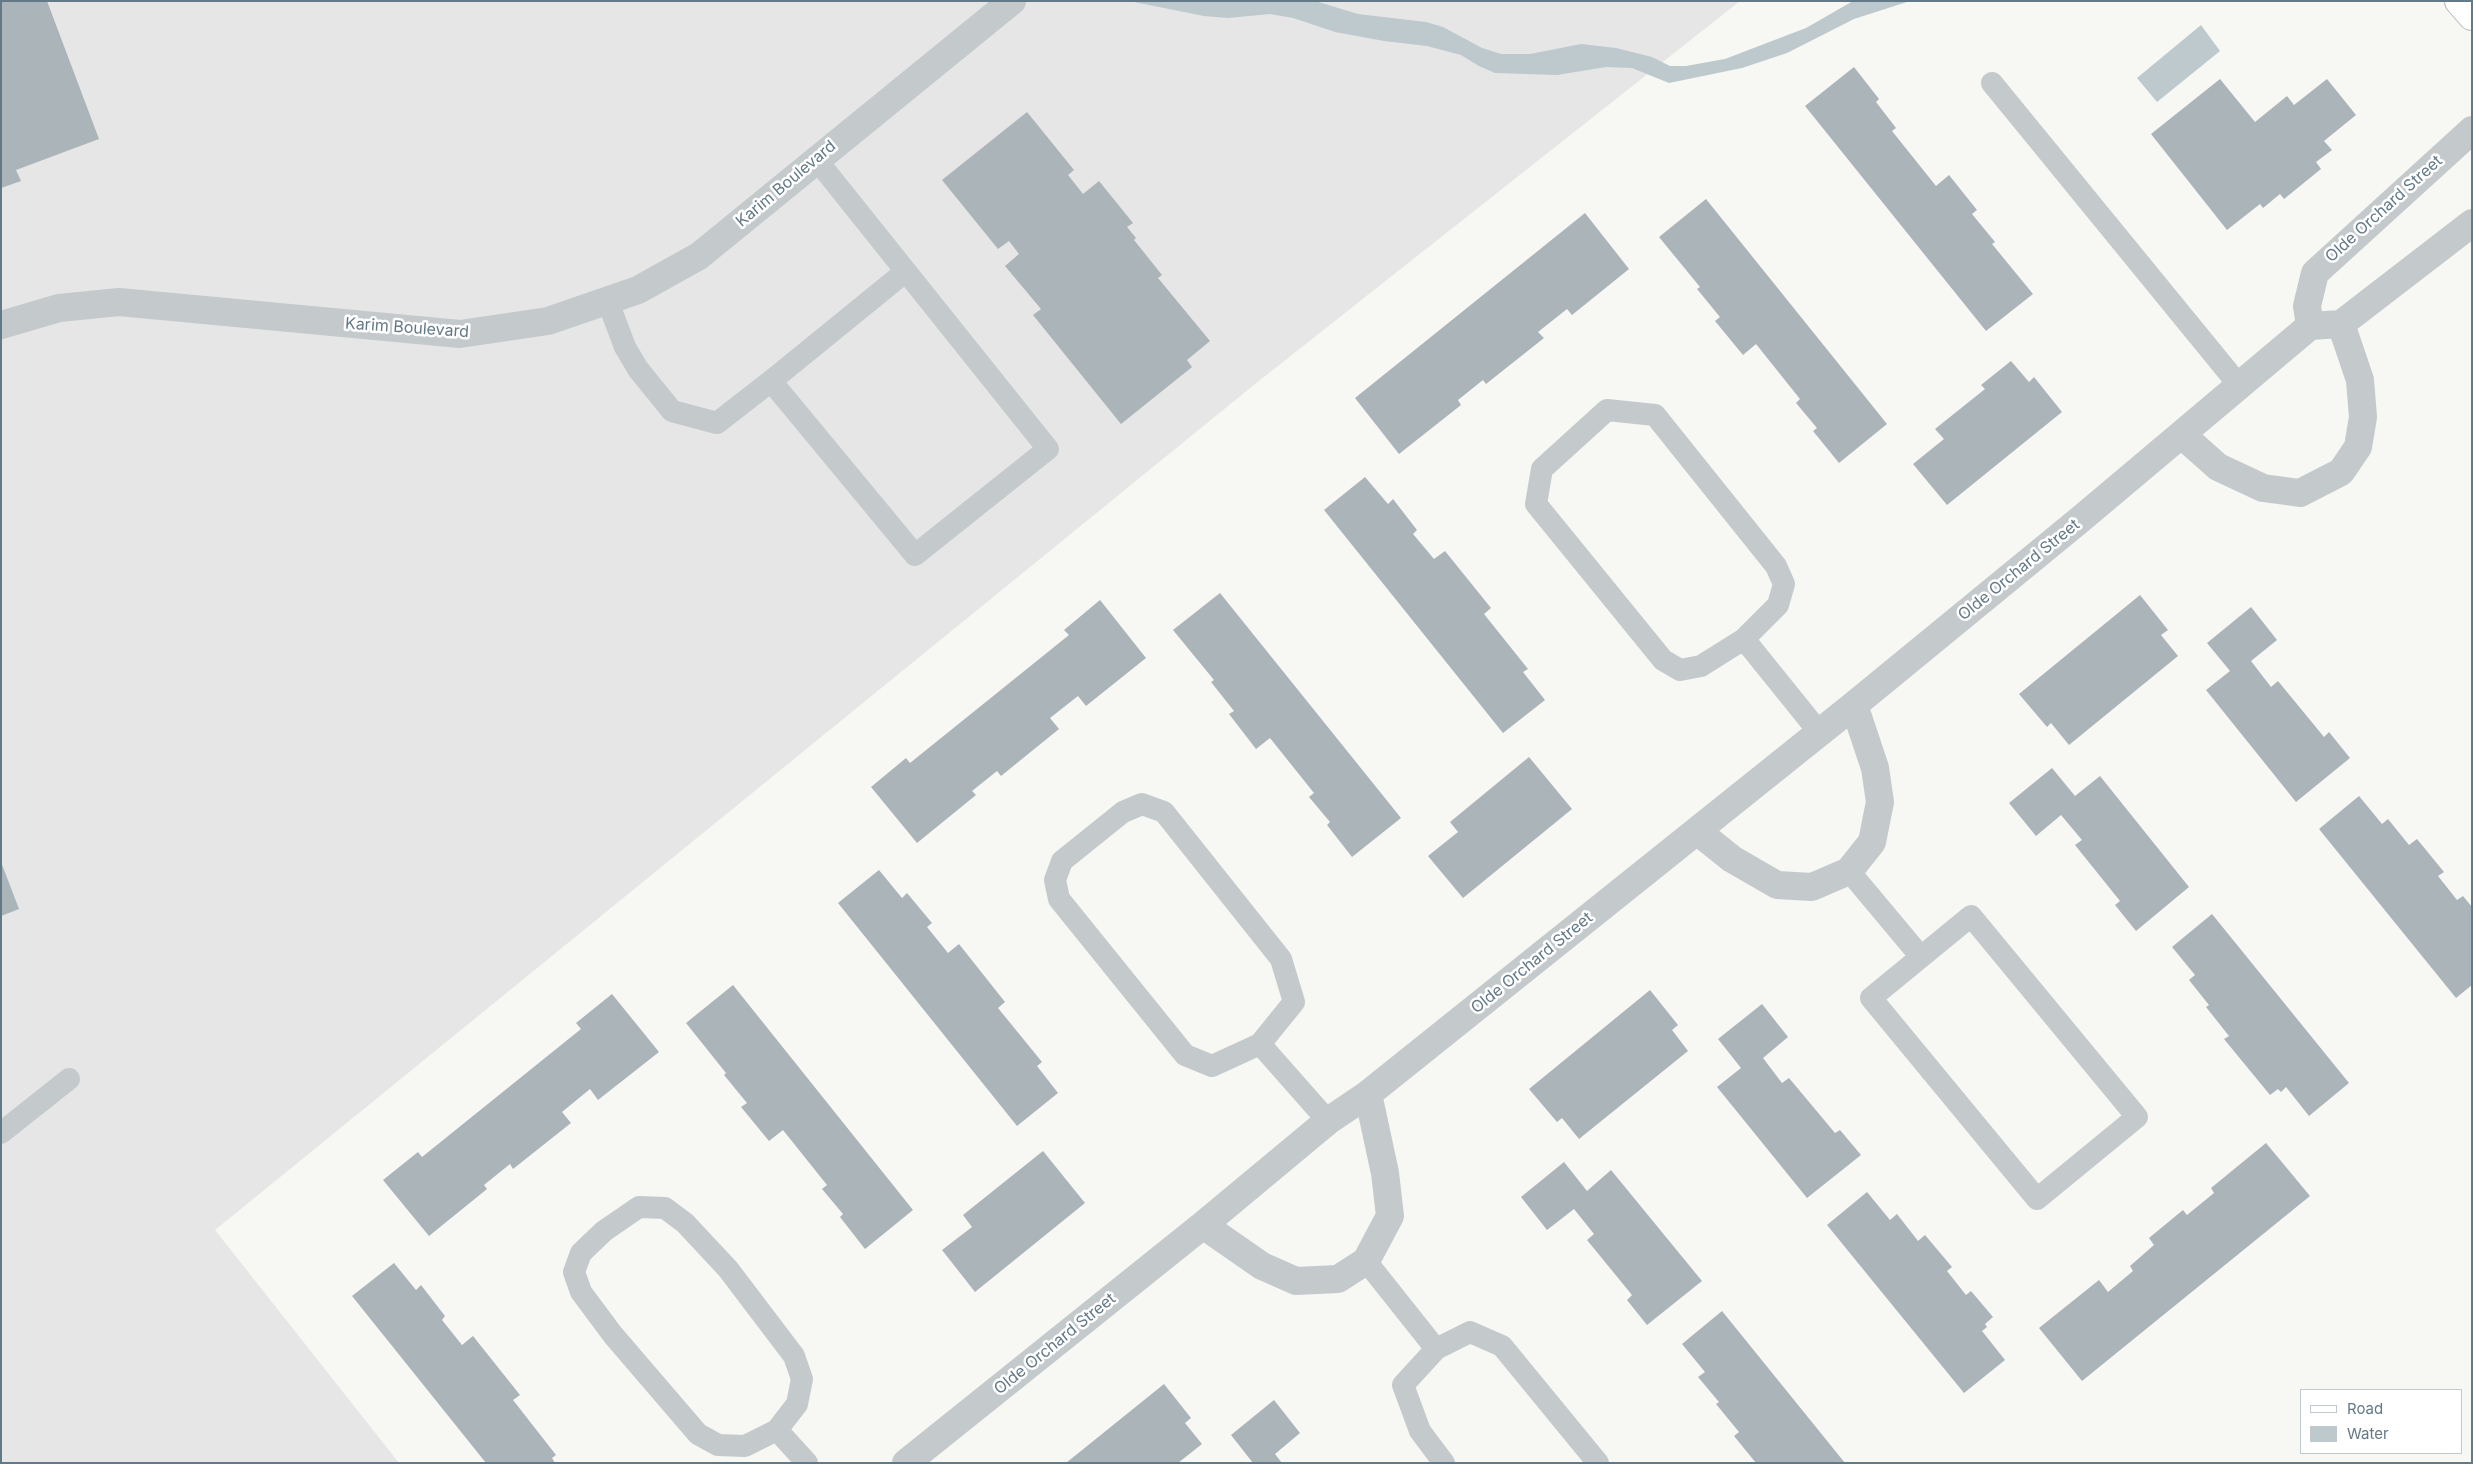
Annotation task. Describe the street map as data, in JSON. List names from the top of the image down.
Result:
{
  "streets": {
    "street": ["Karim Boulevard", "Olde Orchard Street"]
  },
  "legend": ["Road", "Water"]
}
